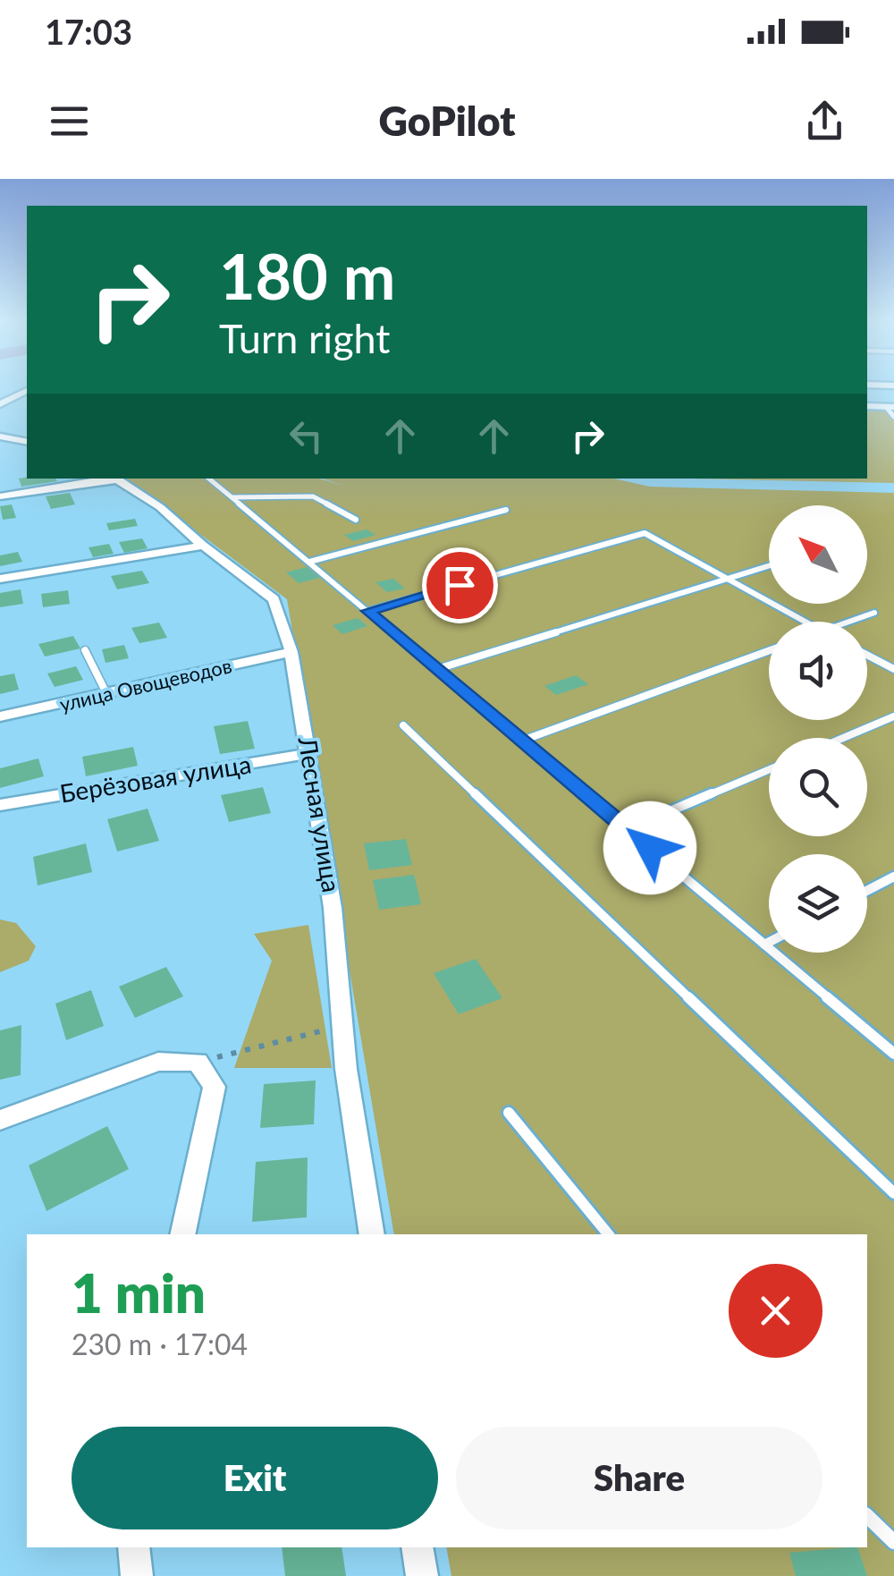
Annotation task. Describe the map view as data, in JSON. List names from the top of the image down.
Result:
{
  "streets": {
    "street": ["улица Овощеводов", "Берёзовая улица", "Лесная улица"]
  },
  "crossings": [
    ["улица Овощеводов", "Лесная улица"],
    ["Берёзовая улица", "Лесная улица"]
  ],
  "north": "top left",
  "page": {
    "status": "17:03",
    "header": "GoPilot",
    "turn": ["180 m", "Turn right"],
    "heading": ["1 min", "230 m · 17:04"],
    "buttons": ["Exit", "Share"]
  }
}
